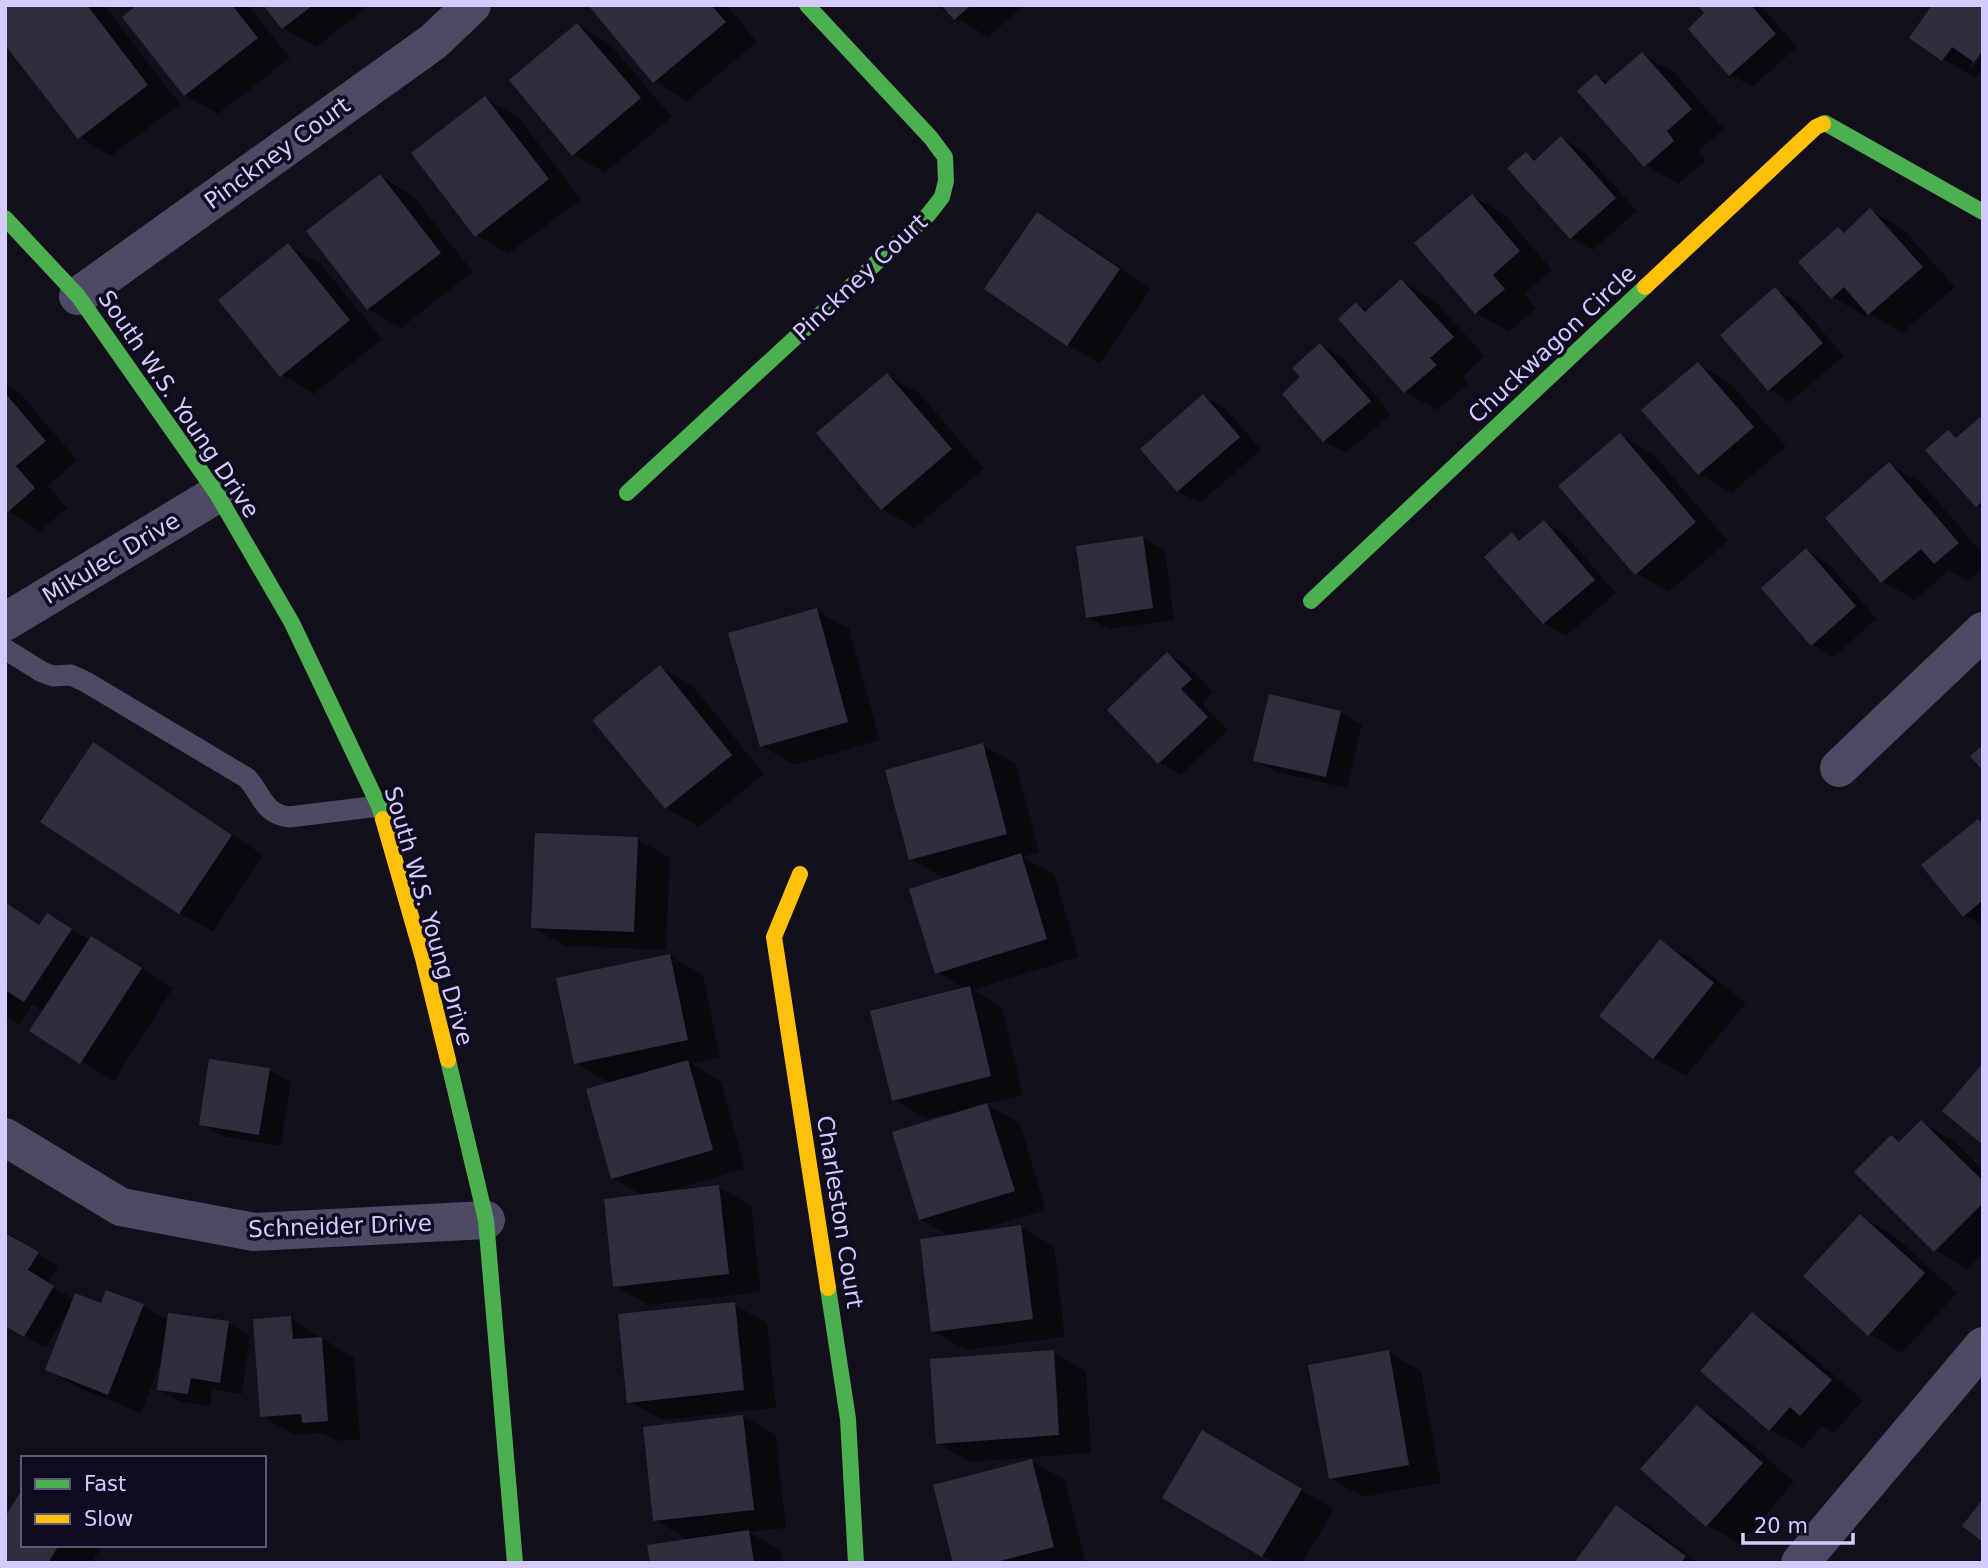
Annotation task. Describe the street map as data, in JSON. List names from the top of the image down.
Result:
{
  "streets": {
    "street": [
      "Pinckney Court",
      "Chuckwagon Circle",
      "South W.S. Young Drive",
      "Mikulec Drive",
      "Charleston Court",
      "Schneider Drive"
    ]
  },
  "crossings": [
    ["Pinckney Court", "South W.S. Young Drive"],
    ["South W.S. Young Drive", "Mikulec Drive"],
    ["South W.S. Young Drive", "Schneider Drive"]
  ],
  "legend": ["Fast", "Slow"],
  "scale_bar": "20 m"
}
